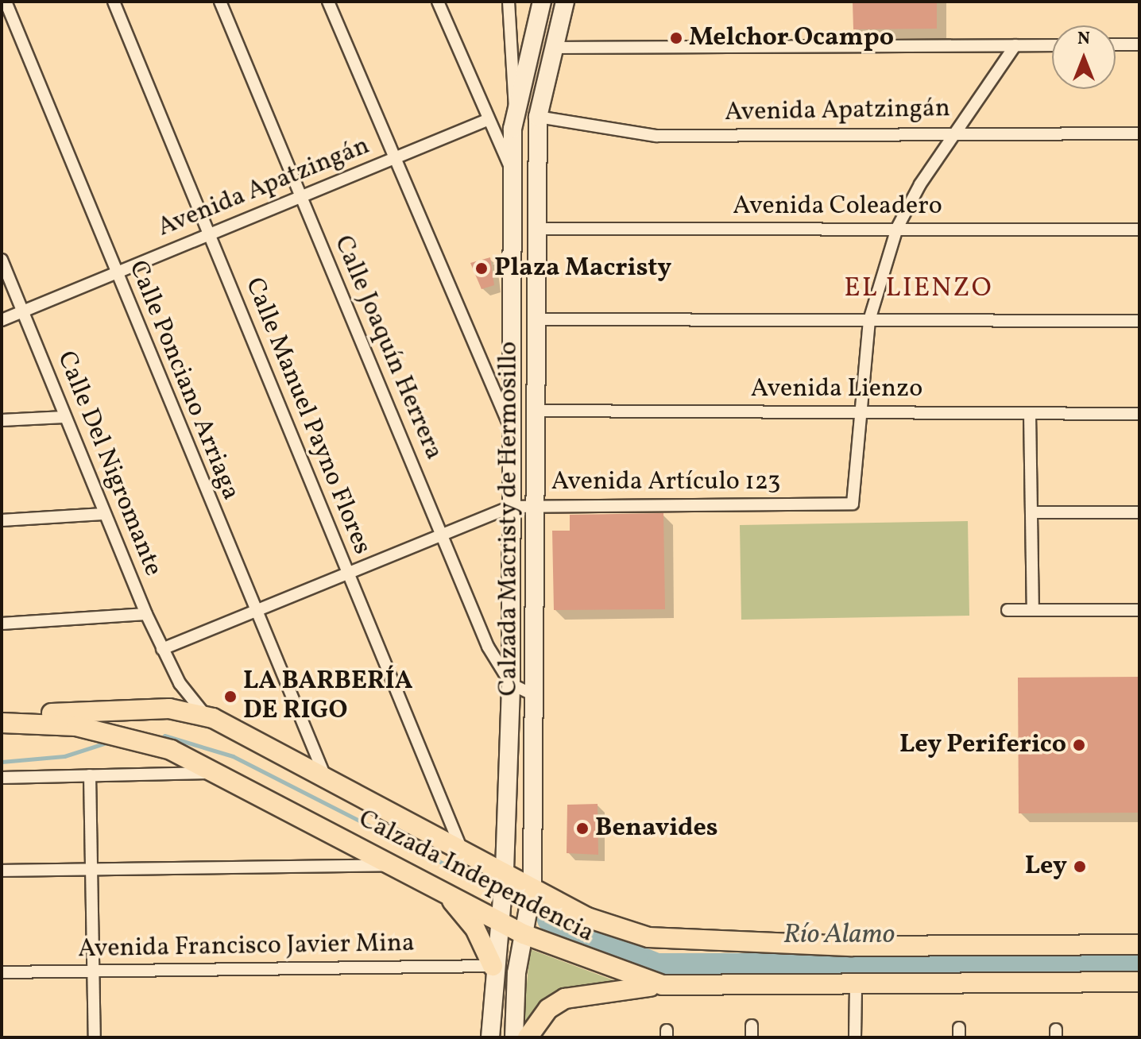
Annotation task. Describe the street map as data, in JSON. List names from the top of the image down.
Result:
{
  "streets": {
    "main road": ["Calzada Macristy de Hermosillo", "Calzada Independencia"],
    "street": [
      "Avenida Apatzingán",
      "Avenida Coleadero",
      "Calle Joaquín Herrera",
      "Calle Ponciano Arriaga",
      "Avenida Lienzo",
      "Calle Manuel Payno Flores",
      "Calle Del Nigromante",
      "Avenida Artículo 123",
      "Avenida Francisco Javier Mina"
    ]
  },
  "crossings": [
    ["Avenida Apatzingán", "Calle Joaquín Herrera"],
    ["Avenida Apatzingán", "Calle Ponciano Arriaga"],
    ["Avenida Apatzingán", "Calle Manuel Payno Flores"],
    ["Avenida Apatzingán", "Calle Del Nigromante"],
    ["Avenida Apatzingán", "Calzada Macristy de Hermosillo"],
    ["Avenida Coleadero", "Calzada Macristy de Hermosillo"],
    ["Calle Joaquín Herrera", "Avenida Artículo 123"],
    ["Calle Joaquín Herrera", "Calzada Macristy de Hermosillo"],
    ["Calle Ponciano Arriaga", "Avenida Artículo 123"],
    ["Calle Ponciano Arriaga", "Calzada Independencia"],
    ["Avenida Lienzo", "Avenida Artículo 123"],
    ["Avenida Lienzo", "Calzada Macristy de Hermosillo"],
    ["Calle Manuel Payno Flores", "Avenida Artículo 123"],
    ["Calle Manuel Payno Flores", "Calzada Independencia"],
    ["Calle Del Nigromante", "Avenida Artículo 123"],
    ["Calle Del Nigromante", "Calzada Independencia"],
    ["Avenida Artículo 123", "Calzada Macristy de Hermosillo"],
    ["Calzada Macristy de Hermosillo", "Calzada Independencia"],
    ["Calzada Macristy de Hermosillo", "Avenida Francisco Javier Mina"]
  ],
  "districts": ["EL LIENZO"],
  "water": ["Río Alamo"],
  "places": [
    "Melchor Ocampo",
    "Plaza Macristy",
    "LA BARBERÍA DE RIGO",
    "Ley Periferico",
    "Benavides",
    "Ley"
  ],
  "north": "top"
}
